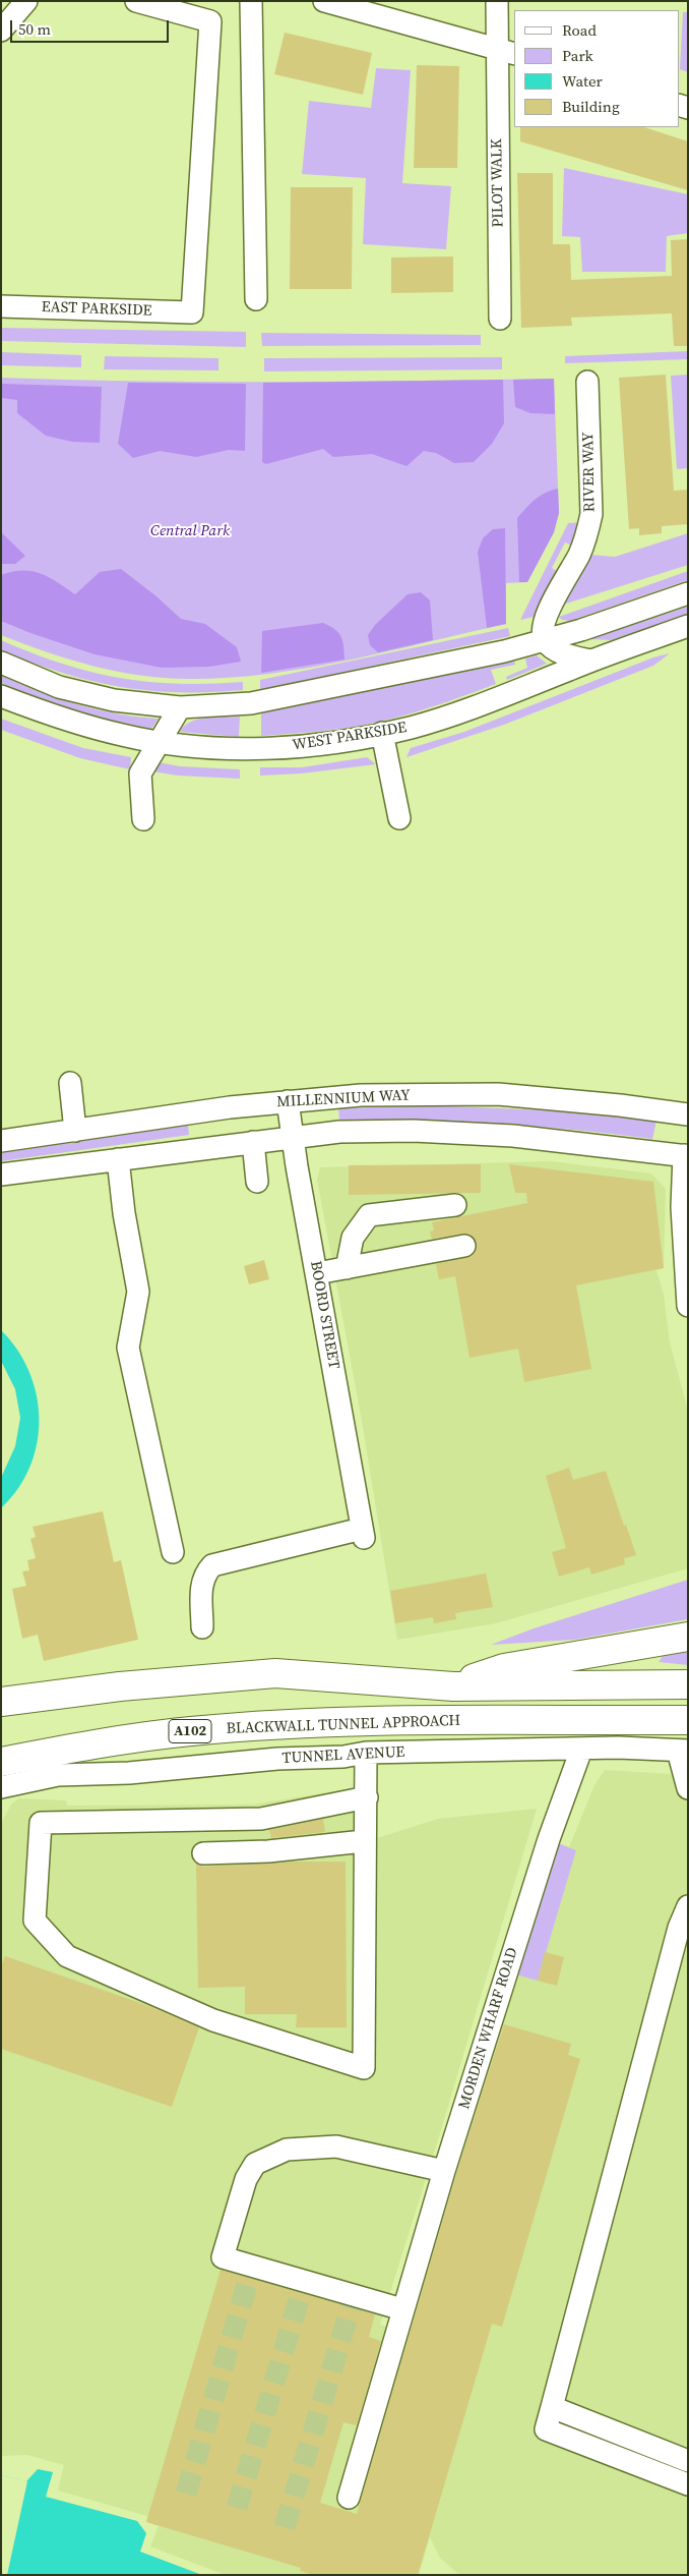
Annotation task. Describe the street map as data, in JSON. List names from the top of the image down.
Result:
{
  "streets": {
    "highway": ["BLACKWALL TUNNEL APPROACH", "A102"],
    "street": [
      "PILOT WALK",
      "EAST PARKSIDE",
      "RIVER WAY",
      "WEST PARKSIDE",
      "MILLENNIUM WAY",
      "BOORD STREET",
      "TUNNEL AVENUE",
      "MORDEN WHARF ROAD"
    ]
  },
  "crossings": [
    ["MILLENNIUM WAY", "BOORD STREET"],
    ["TUNNEL AVENUE", "MORDEN WHARF ROAD"]
  ],
  "parks": ["Central Park"],
  "legend": [
    "Road",
    "Park",
    "Water",
    "Building"
  ],
  "scale_bar": "50 m"
}
